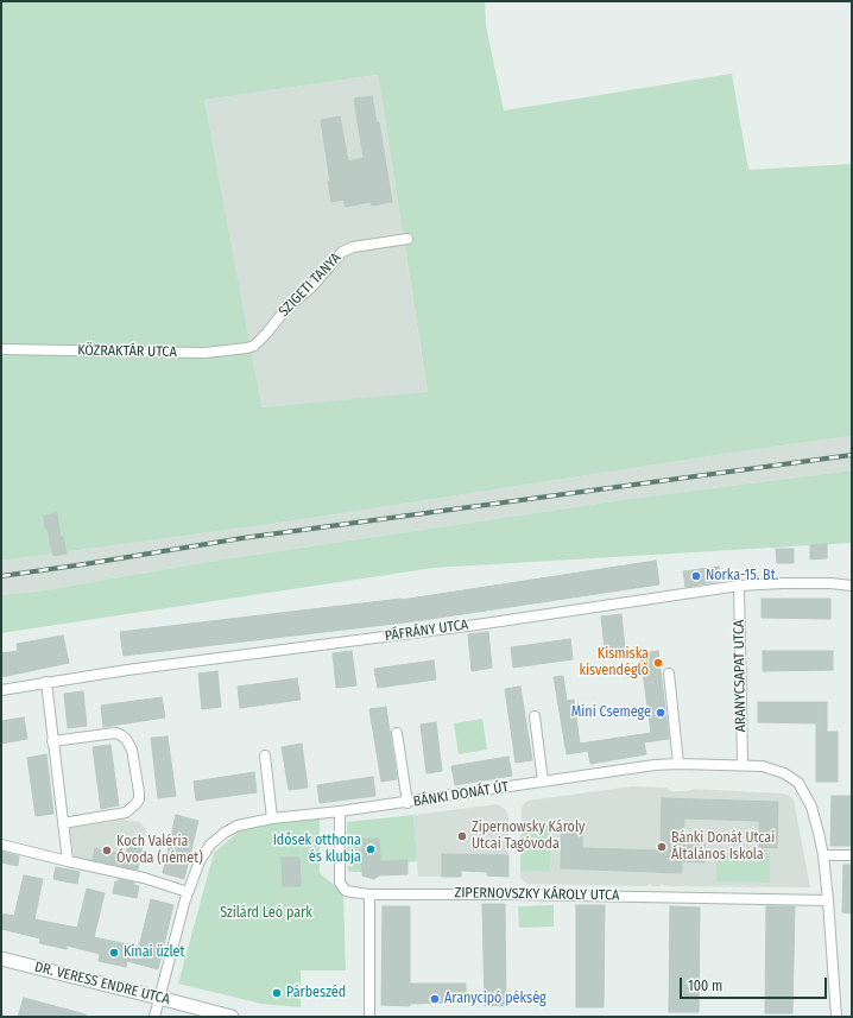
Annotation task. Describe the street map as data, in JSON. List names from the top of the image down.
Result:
{
  "streets": {
    "street": [
      "SZIGETI TANYA",
      "KÖZRAKTÁR UTCA",
      "PÁFRÁNY UTCA",
      "ARANYCSAPAT UTCA",
      "BÁNKI DONÁT ÚT",
      "ZIPERNOVSZKY KÁROLY UTCA",
      "DR. VERESS ENDRE UTCA"
    ]
  },
  "crossings": [
    ["SZIGETI TANYA", "KÖZRAKTÁR UTCA"],
    ["PÁFRÁNY UTCA", "ARANYCSAPAT UTCA"],
    ["ARANYCSAPAT UTCA", "BÁNKI DONÁT ÚT"],
    ["BÁNKI DONÁT ÚT", "ZIPERNOVSZKY KÁROLY UTCA"],
    ["BÁNKI DONÁT ÚT", "DR. VERESS ENDRE UTCA"]
  ],
  "parks": ["Szilárd Leó park"],
  "places": [
    "Norka-15. Bt.",
    "Kismiska kisvendéglő",
    "Mini Csemege",
    "Zipernowsky Károly Utcai Tagóvoda",
    "Bánki Donát Utcai Általános Iskola",
    "Idősek otthona és klubja",
    "Koch Valéria Óvoda (német)",
    "Kínai üzlet",
    "Párbeszéd",
    "Aranycipó pékség"
  ],
  "scale_bar": "100 m"
}
